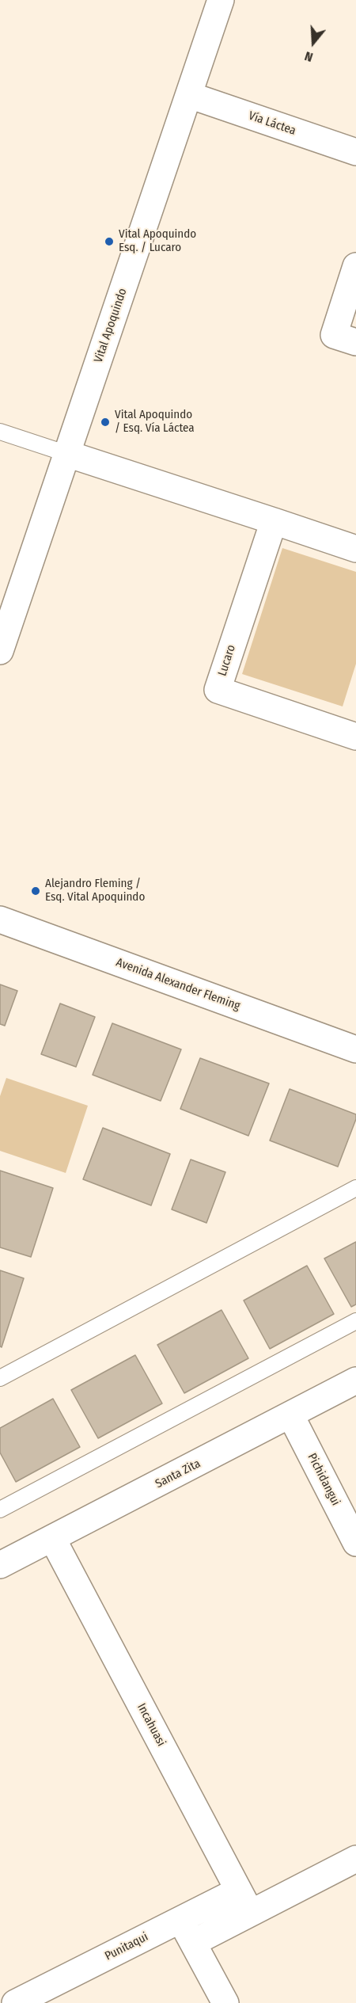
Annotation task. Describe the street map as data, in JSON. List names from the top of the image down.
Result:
{
  "streets": {
    "street": [
      "Vía Láctea",
      "Vital Apoquindo",
      "Lucaro",
      "Avenida Alexander Fleming",
      "Santa Zita",
      "Pichidangui",
      "Incahuasi",
      "Punitaqui"
    ]
  },
  "crossings": [
    ["Vía Láctea", "Vital Apoquindo"],
    ["Santa Zita", "Pichidangui"],
    ["Santa Zita", "Incahuasi"],
    ["Incahuasi", "Punitaqui"]
  ],
  "places": ["Vital Apoquindo Esq. / Lucaro", "Vital Apoquindo / Esq. Vía Láctea", "Alejandro Fleming / Esq. Vital Apoquindo"],
  "north": "bottom"
}
